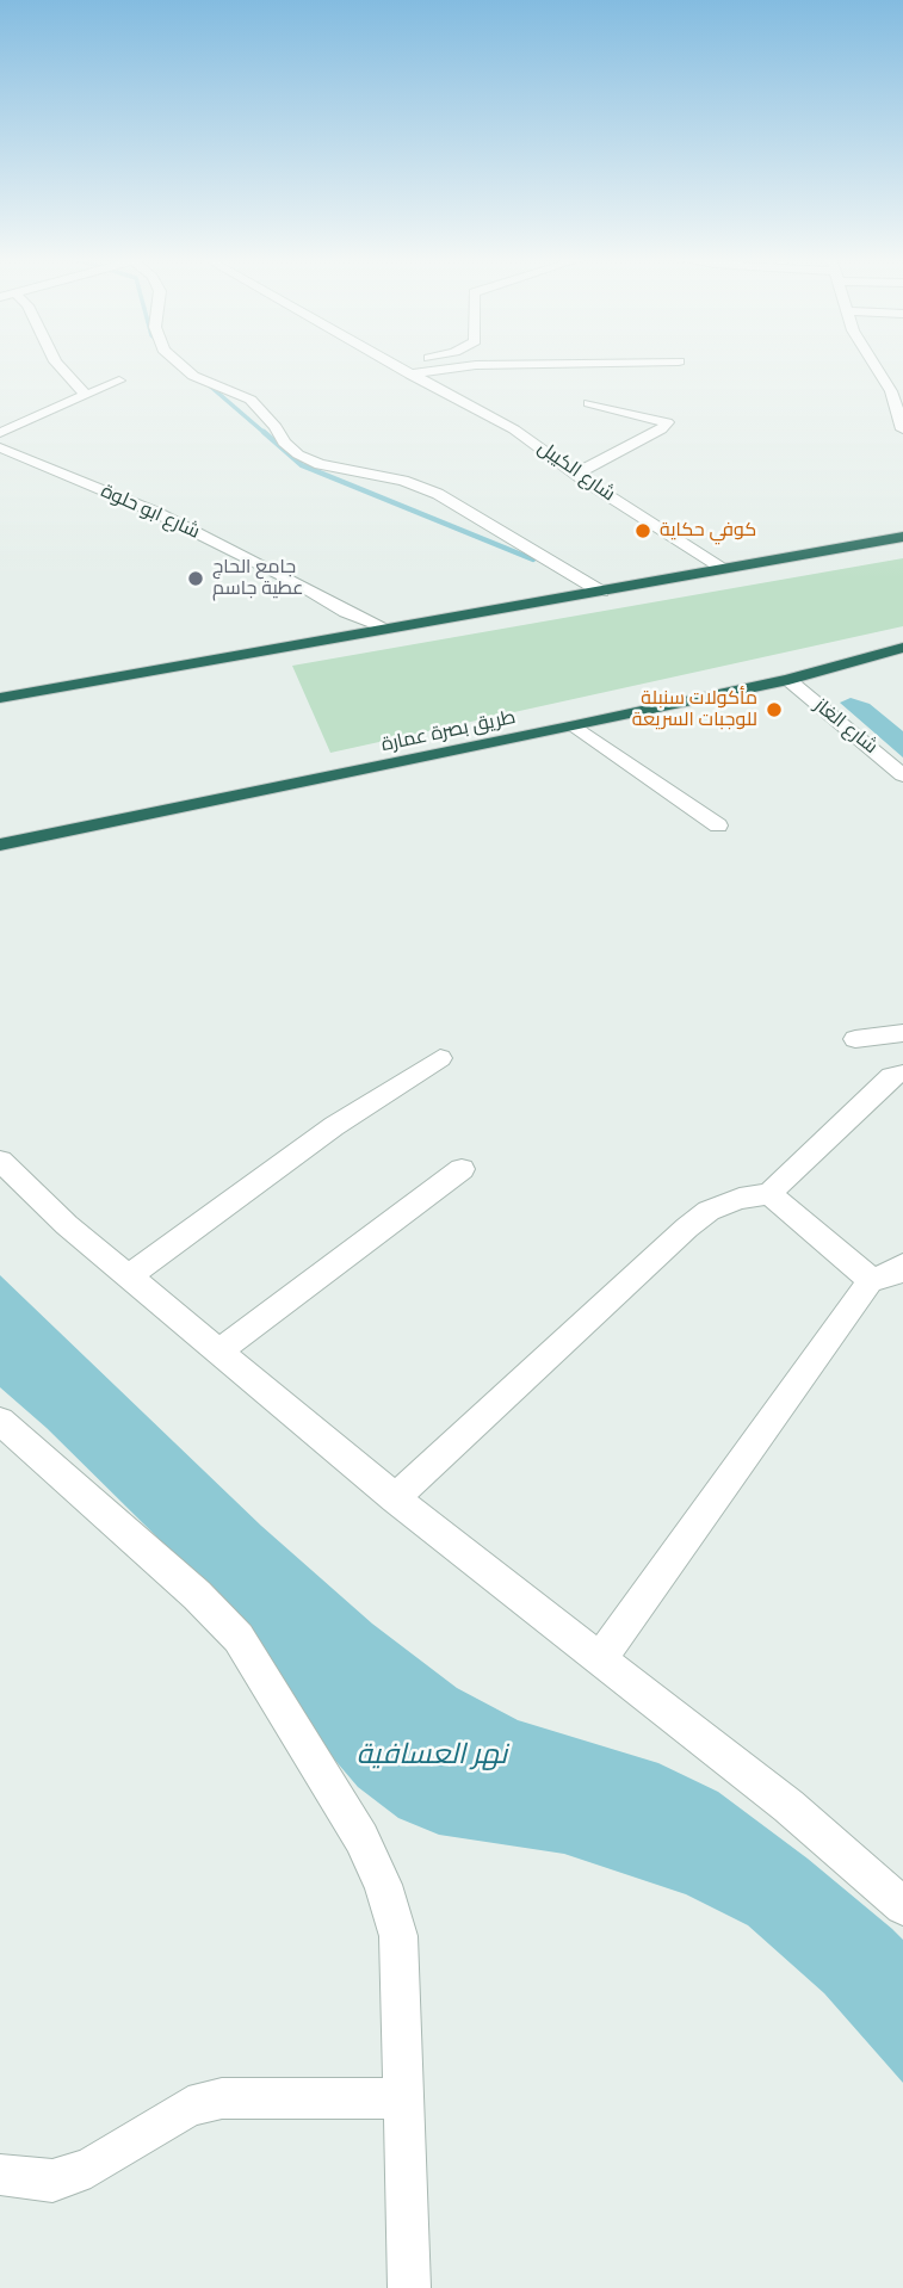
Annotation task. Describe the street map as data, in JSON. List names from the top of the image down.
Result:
{
  "streets": {
    "highway": ["طريق بصرة عمارة"],
    "street": ["شارع الكيبل", "شارع ابو حلوة", "شارع الغاز"]
  },
  "crossings": [
    ["شارع الغاز", "طريق بصرة عمارة"]
  ],
  "water": ["نهر العسافية"],
  "places": ["كوفي حكاية", "جامع الحاج عطية جاسم", "مأكولات سنبلة للوجبات السريعة"]
}
